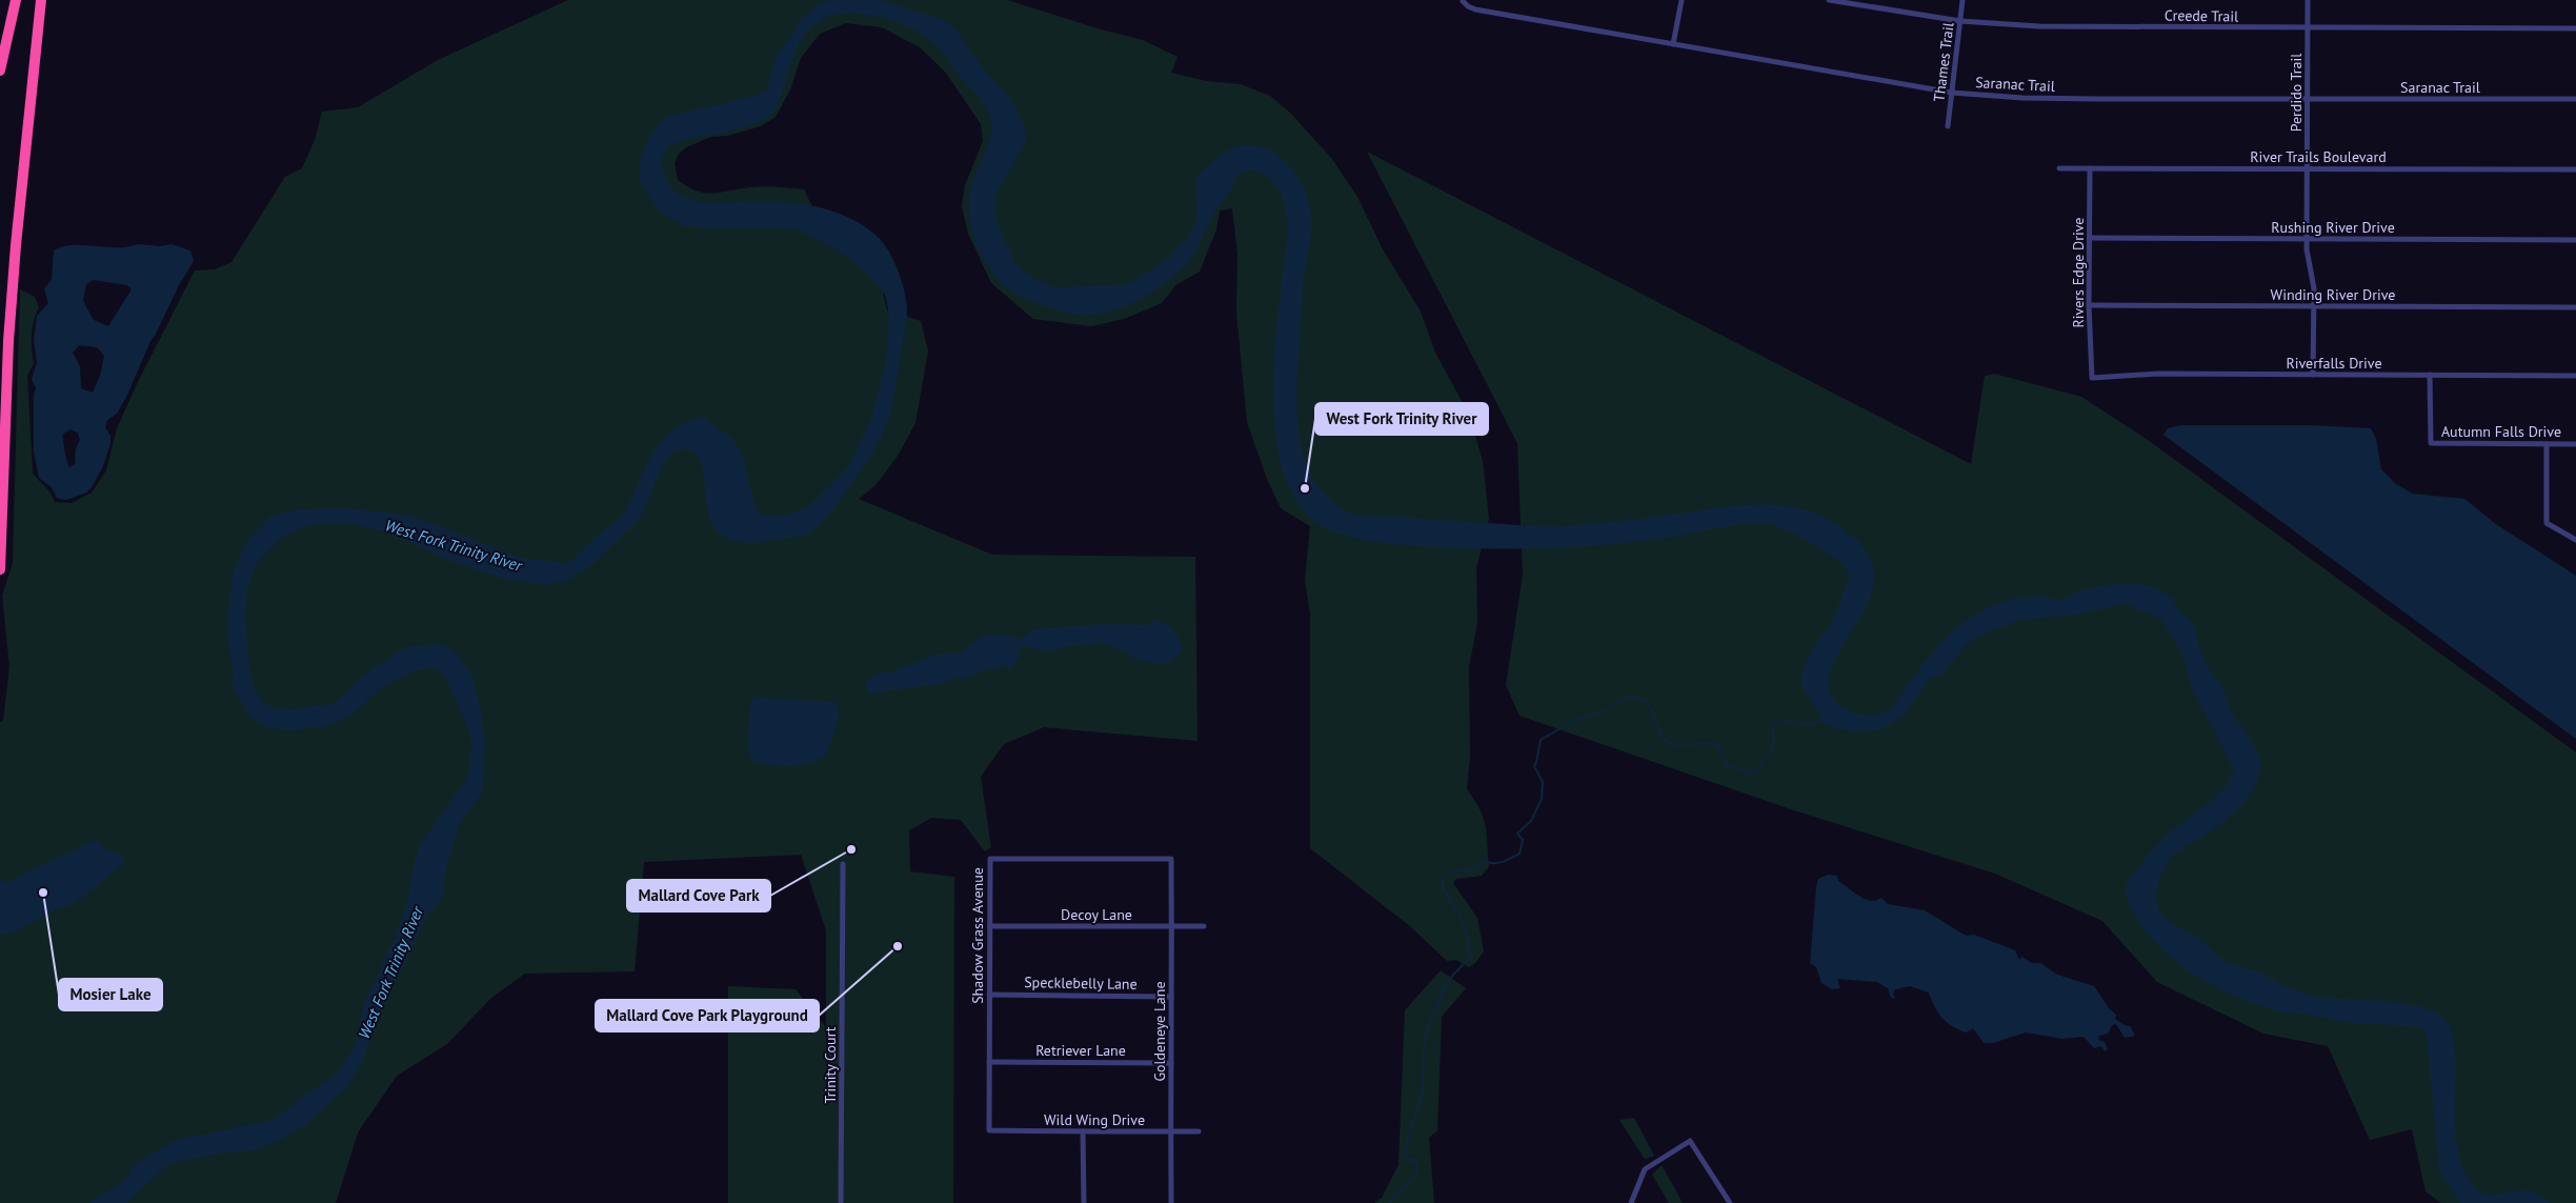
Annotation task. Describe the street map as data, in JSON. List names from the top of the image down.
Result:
{
  "streets": {
    "street": [
      "Creede Trail",
      "Thames Trail",
      "Saranac Trail",
      "Perdido Trail",
      "River Trails Boulevard",
      "Rushing River Drive",
      "Rivers Edge Drive",
      "Winding River Drive",
      "Riverfalls Drive",
      "Autumn Falls Drive",
      "Decoy Lane",
      "Shadow Grass Avenue",
      "Specklebelly Lane",
      "Goldeneye Lane",
      "Retriever Lane",
      "Trinity Court",
      "Wild Wing Drive"
    ]
  },
  "crossings": [
    ["Creede Trail", "Thames Trail"],
    ["Creede Trail", "Perdido Trail"],
    ["Thames Trail", "Saranac Trail"],
    ["Saranac Trail", "Perdido Trail"],
    ["Perdido Trail", "River Trails Boulevard"],
    ["Perdido Trail", "Rushing River Drive"],
    ["Perdido Trail", "Winding River Drive"],
    ["Perdido Trail", "Riverfalls Drive"],
    ["River Trails Boulevard", "Rivers Edge Drive"],
    ["Rushing River Drive", "Rivers Edge Drive"],
    ["Rivers Edge Drive", "Winding River Drive"],
    ["Rivers Edge Drive", "Riverfalls Drive"],
    ["Riverfalls Drive", "Autumn Falls Drive"],
    ["Decoy Lane", "Shadow Grass Avenue"],
    ["Decoy Lane", "Goldeneye Lane"],
    ["Shadow Grass Avenue", "Specklebelly Lane"],
    ["Shadow Grass Avenue", "Goldeneye Lane"],
    ["Shadow Grass Avenue", "Retriever Lane"],
    ["Shadow Grass Avenue", "Wild Wing Drive"],
    ["Specklebelly Lane", "Goldeneye Lane"],
    ["Goldeneye Lane", "Retriever Lane"],
    ["Goldeneye Lane", "Wild Wing Drive"]
  ],
  "water": ["West Fork Trinity River"],
  "places": [
    "West Fork Trinity River",
    "Mallard Cove Park",
    "Mosier Lake",
    "Mallard Cove Park Playground"
  ]
}
